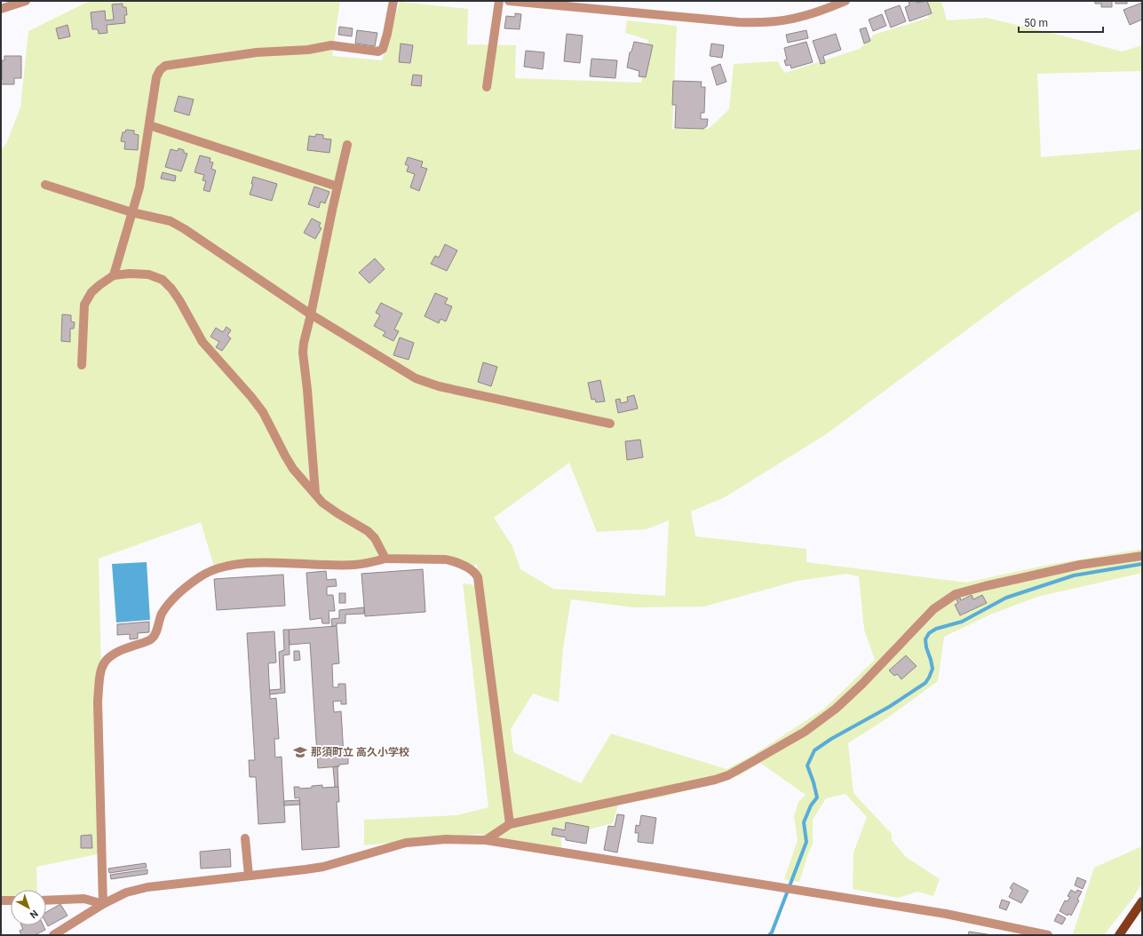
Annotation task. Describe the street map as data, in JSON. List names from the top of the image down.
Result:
{
  "places": {
    "school or university": ["那須町立 高久小学校"]
  },
  "scale_bar": "50 m",
  "north": "bottom right"
}
